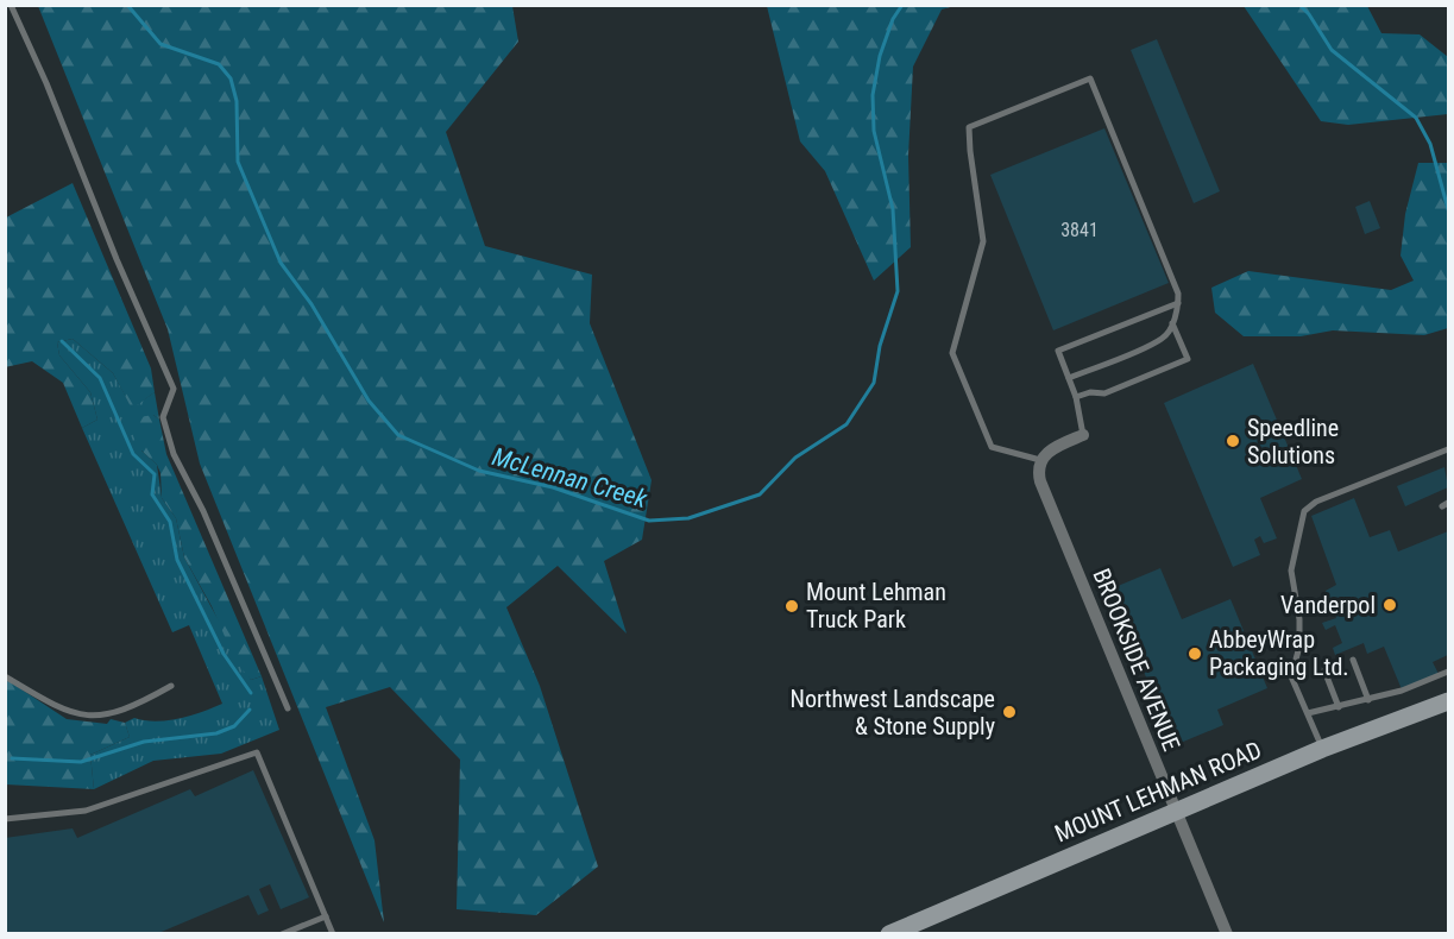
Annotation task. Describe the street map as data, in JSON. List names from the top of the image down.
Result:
{
  "streets": {
    "main road": ["MOUNT LEHMAN ROAD"],
    "street": ["BROOKSIDE AVENUE"]
  },
  "crossings": [
    ["BROOKSIDE AVENUE", "MOUNT LEHMAN ROAD"]
  ],
  "water": ["McLennan Creek"],
  "places": [
    "Speedline Solutions",
    "Vanderpol",
    "Mount Lehman Truck Park",
    "AbbeyWrap Packaging Ltd.",
    "Northwest Landscape & Stone Supply"
  ],
  "house_numbers": ["3841"]
}
